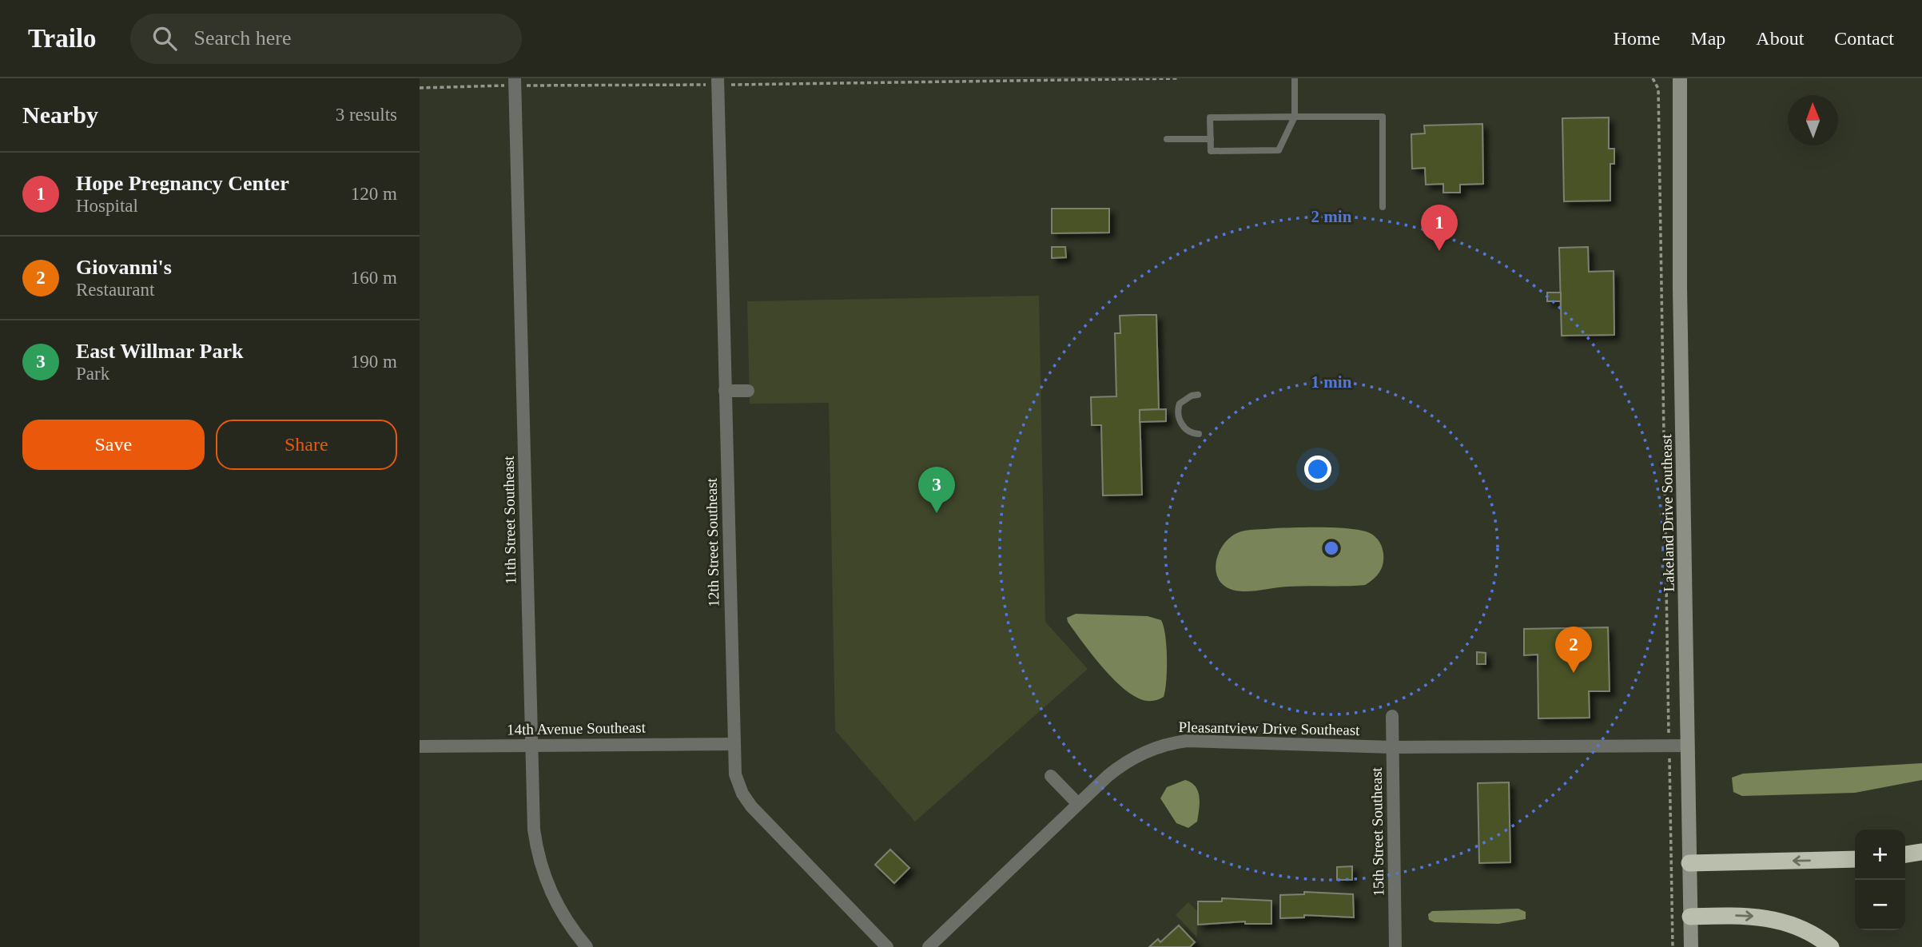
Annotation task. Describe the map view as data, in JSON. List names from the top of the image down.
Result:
{
  "streets": {
    "main road": ["Lakeland Drive Southeast"],
    "street": [
      "11th Street Southeast",
      "12th Street Southeast",
      "14th Avenue Southeast",
      "Pleasantview Drive Southeast",
      "15th Street Southeast"
    ]
  },
  "crossings": [
    ["Lakeland Drive Southeast", "Pleasantview Drive Southeast"],
    ["11th Street Southeast", "14th Avenue Southeast"],
    ["12th Street Southeast", "14th Avenue Southeast"],
    ["Pleasantview Drive Southeast", "15th Street Southeast"]
  ],
  "north": "top",
  "page": {
    "header": "Trailo",
    "search": "Search here",
    "nav": [
      "Home",
      "Map",
      "About",
      "Contact"
    ],
    "heading": ["Nearby", "3 results"],
    "list": [
      {
        "mark": "1",
        "name": "Hope Pregnancy Center",
        "note": "Hospital",
        "value": "120 m"
      },
      {
        "mark": "2",
        "name": "Giovanni's",
        "note": "Restaurant",
        "value": "160 m"
      },
      {
        "mark": "3",
        "name": "East Willmar Park",
        "note": "Park",
        "value": "190 m"
      }
    ],
    "pins": ["1", "3", "2"],
    "buttons": ["Save", "Share"],
    "map_buttons": ["+", "−"]
  },
  "rings": ["2 min", "1 min"]
}
